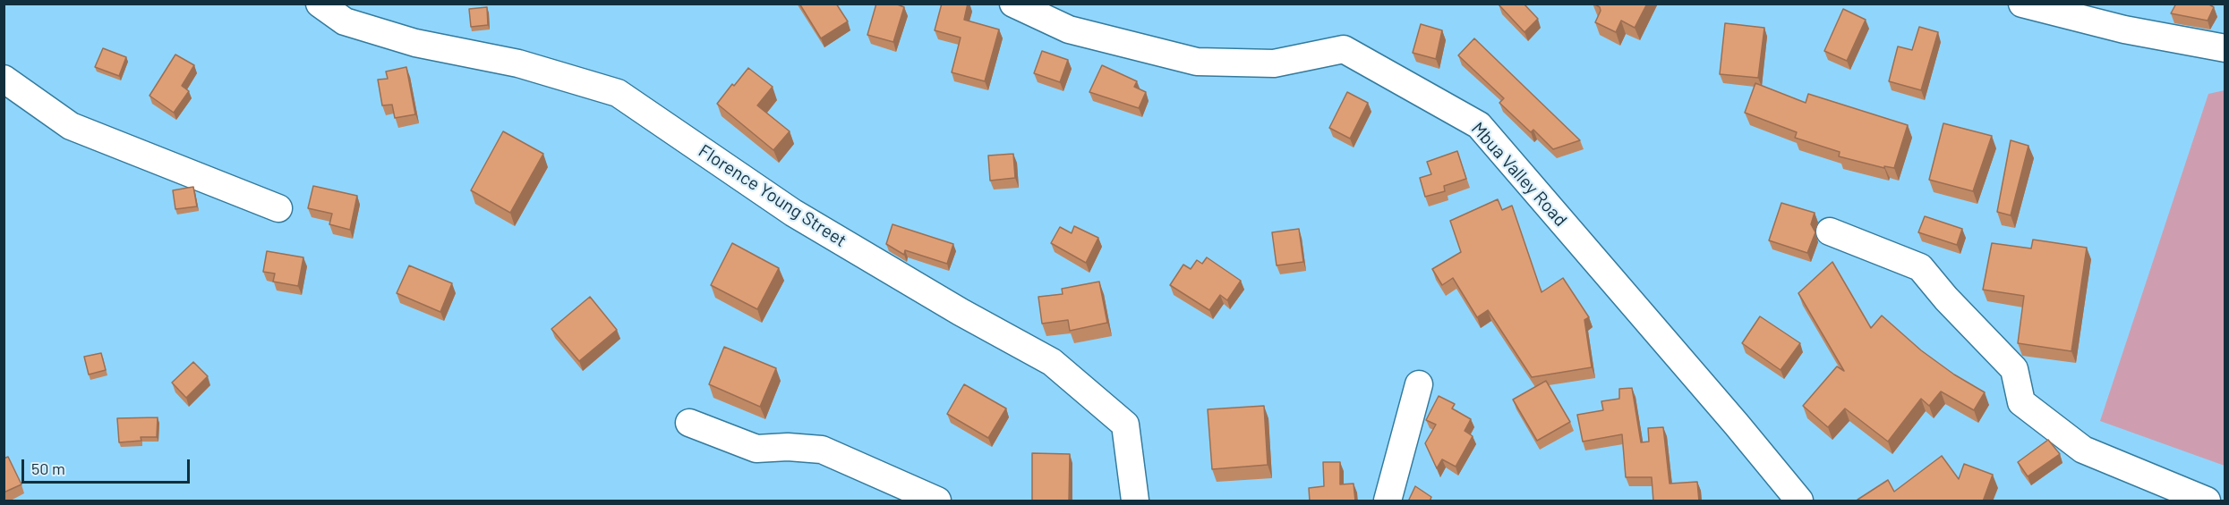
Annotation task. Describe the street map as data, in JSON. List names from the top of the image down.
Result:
{
  "streets": {
    "street": ["Mbua Valley Road", "Florence Young Street"]
  },
  "scale_bar": "50 m"
}
